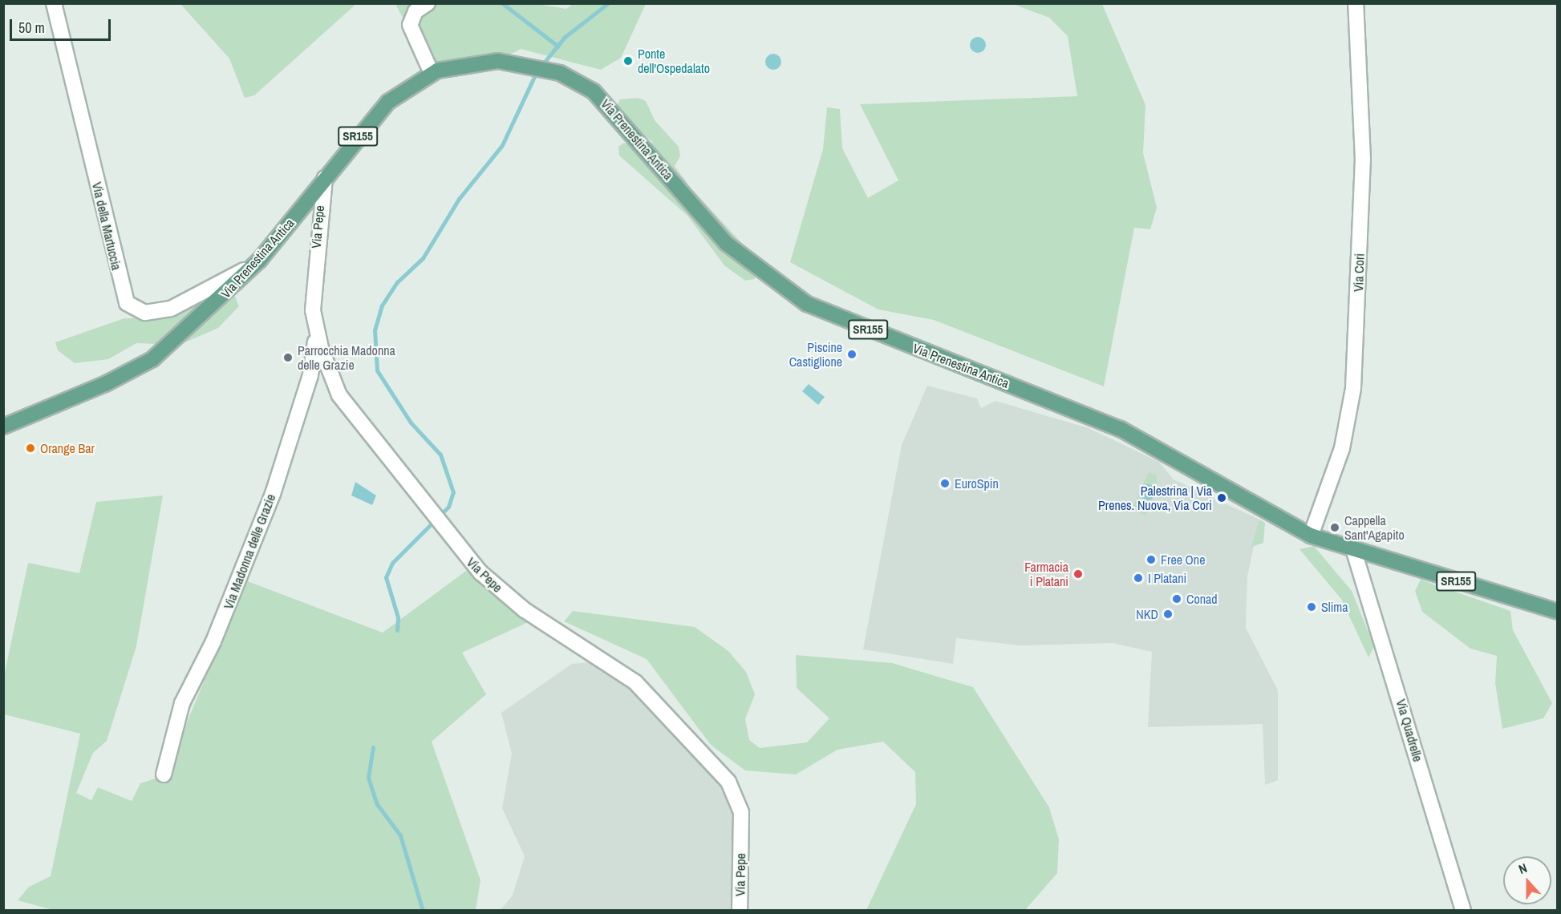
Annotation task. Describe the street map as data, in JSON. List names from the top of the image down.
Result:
{
  "streets": {
    "main road": ["SR155", "Via Prenestina Antica"],
    "street": [
      "Via della Martuccia",
      "Via Pepe",
      "Via Cori",
      "Via Madonna delle Grazie",
      "Via Quadrelle"
    ]
  },
  "crossings": [
    ["SR155", "Via Prenestina Antica"],
    ["SR155", "Via Cori"],
    ["SR155", "Via Quadrelle"],
    ["Via Prenestina Antica", "Via della Martuccia"],
    ["Via Prenestina Antica", "Via Pepe"],
    ["Via Prenestina Antica", "Via Cori"],
    ["Via Pepe", "Via Madonna delle Grazie"]
  ],
  "places": [
    "Ponte dell'Ospedalato",
    "Piscine Castiglione",
    "Parrocchia Madonna delle Grazie",
    "Orange Bar",
    "EuroSpin",
    "Palestrina | Via Prenes. Nuova, Via Cori",
    "Cappella Sant'Agapito",
    "Free One",
    "Farmacia i Platani",
    "I Platani",
    "Conad",
    "Slima",
    "NKD"
  ],
  "scale_bar": "50 m",
  "north": "top"
}
